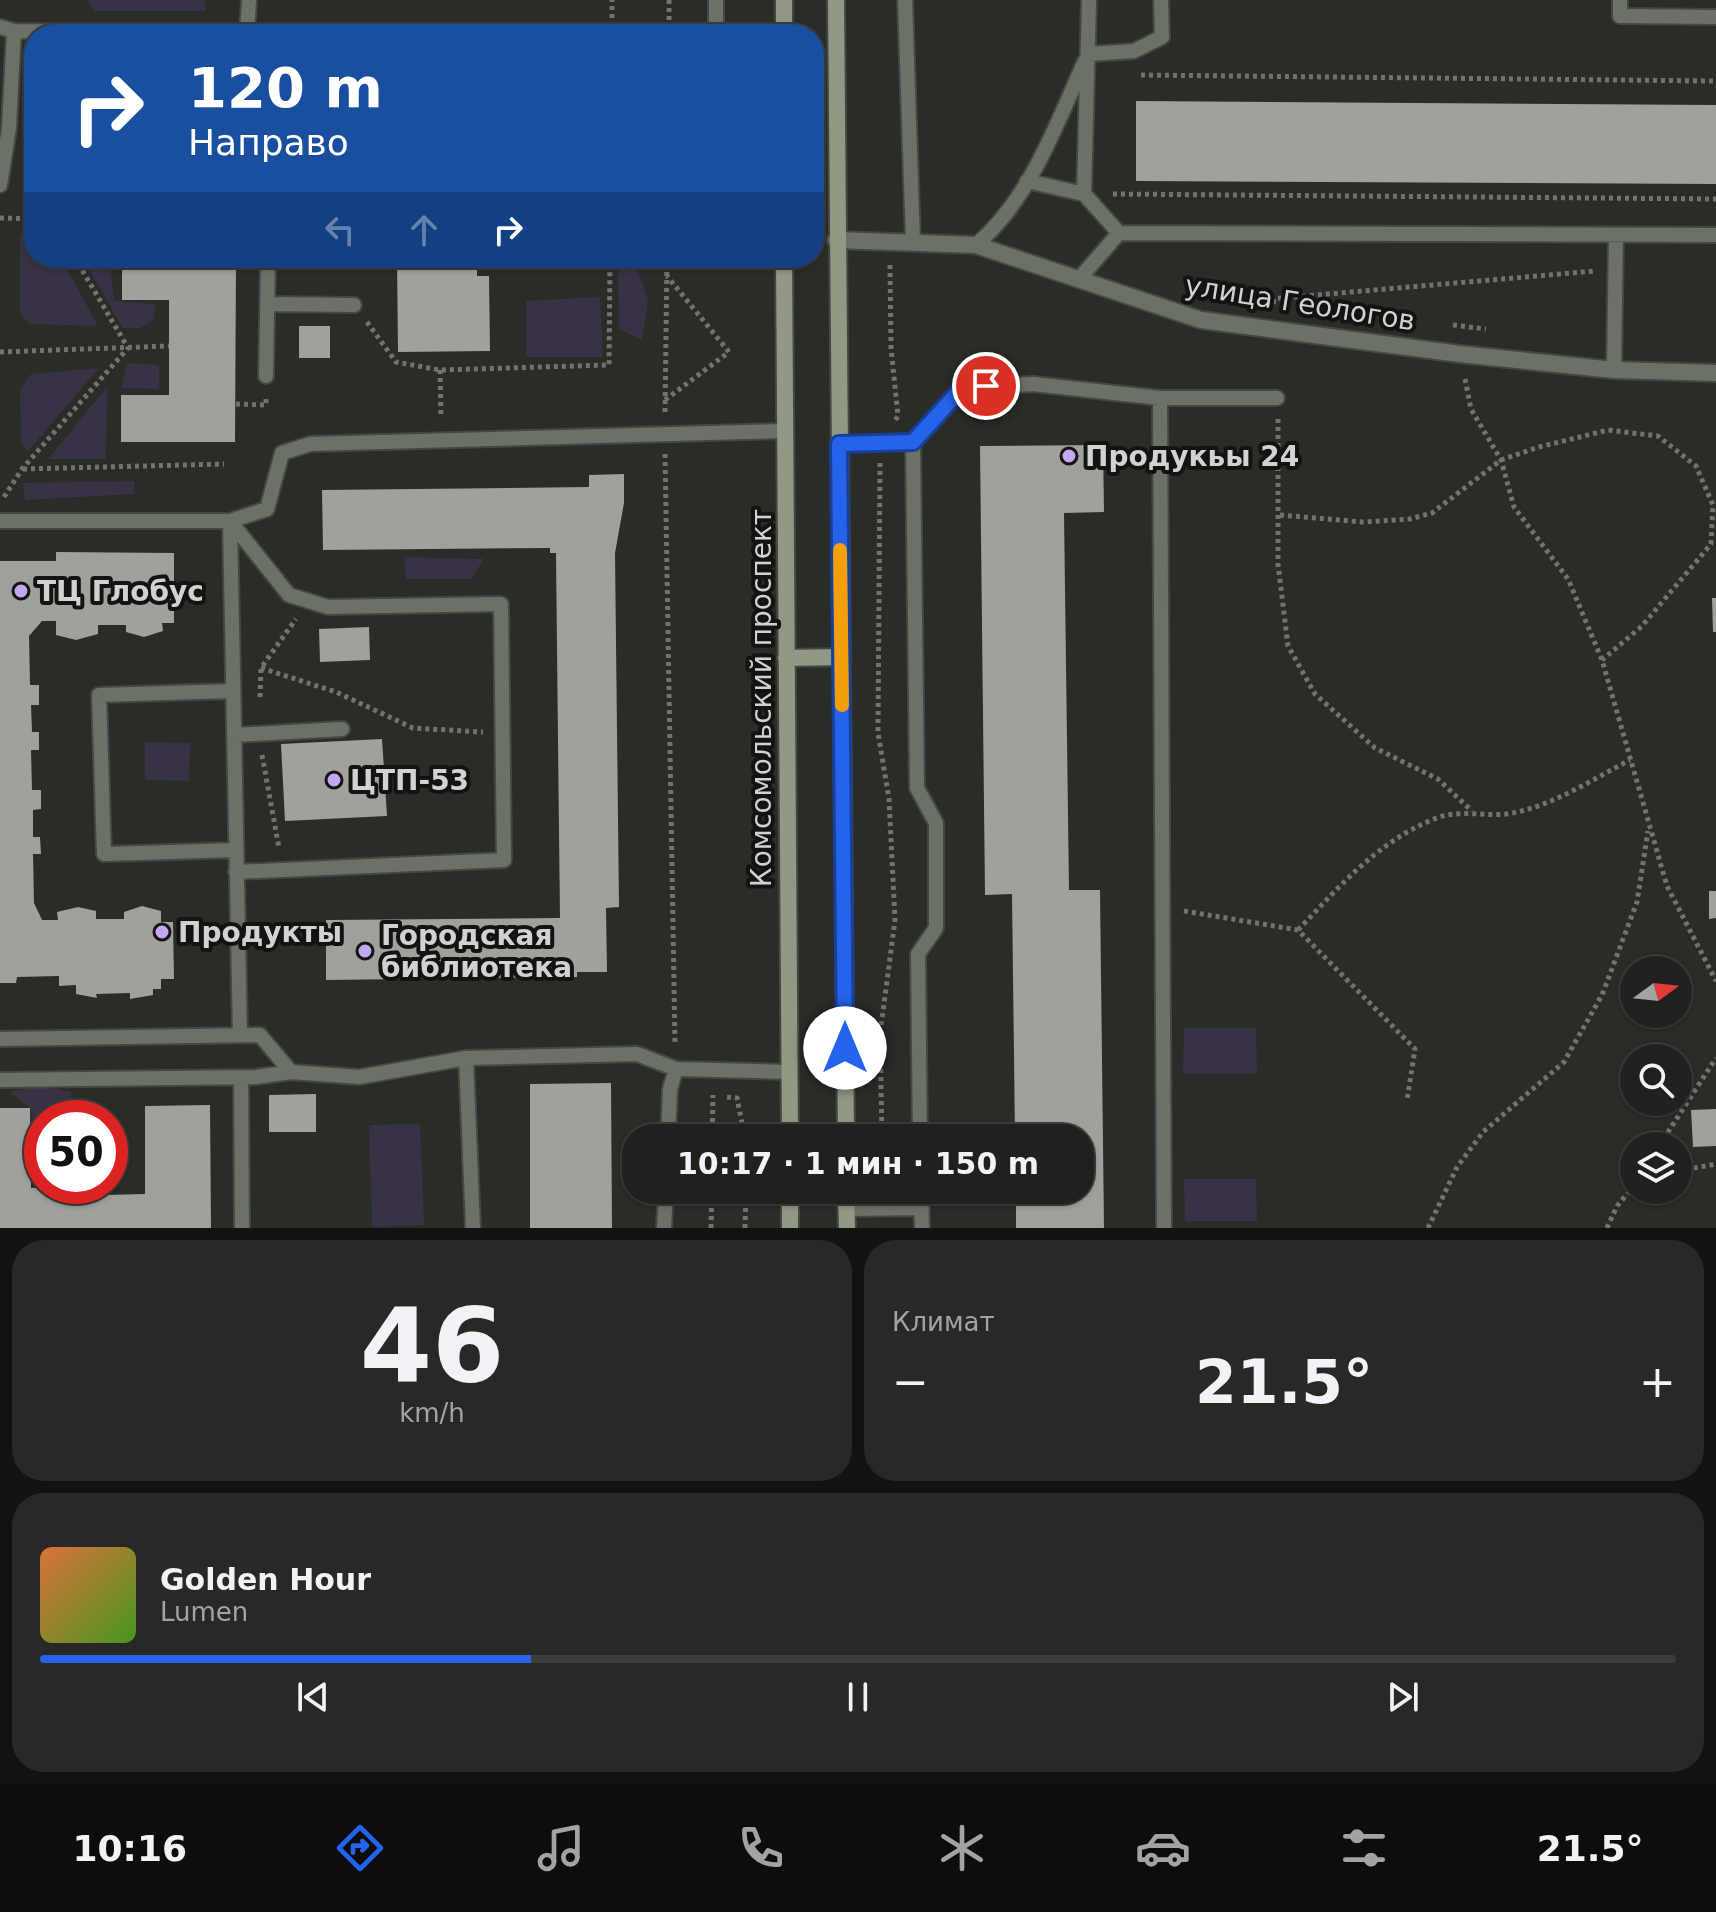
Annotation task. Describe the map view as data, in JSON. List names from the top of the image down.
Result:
{
  "streets": {
    "main road": ["Комсомольский проспект"],
    "street": ["улица Геологов"]
  },
  "places": [
    "Продукьы 24",
    "ТЦ Глобус",
    "ЦТП-53",
    "Продукты",
    "Городская библиотека"
  ],
  "north": "right",
  "page": {
    "turn": ["120 m", "Направо"],
    "limit": "50",
    "trip": "10:17 · 1 мин · 150 m",
    "tile": [
      ["46", "km/h"],
      "Климат"
    ],
    "heat": ["−", "21.5°", "+"],
    "song": ["Golden Hour", "Lumen"],
    "tabs": ["10:16", "21.5°"]
  }
}
